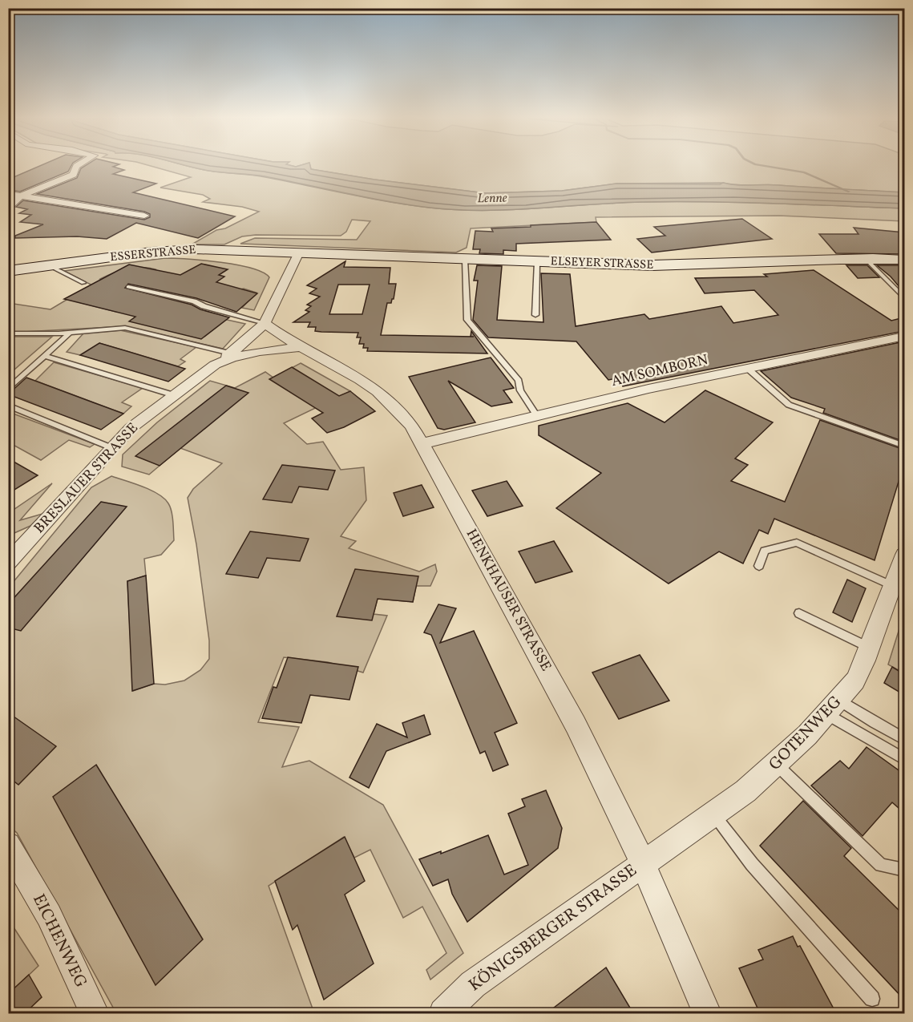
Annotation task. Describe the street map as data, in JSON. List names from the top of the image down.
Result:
{
  "streets": {
    "main road": ["ESSERSTRASSE", "ELSEYER STRASSE"],
    "street": [
      "AM SOMBORN",
      "BRESLAUER STRASSE",
      "HENKHAUSER STRASSE",
      "GOTENWEG",
      "KÖNIGSBERGER STRASSE",
      "EICHENWEG"
    ]
  },
  "crossings": [
    ["ESSERSTRASSE", "ELSEYER STRASSE"],
    ["AM SOMBORN", "HENKHAUSER STRASSE"],
    ["BRESLAUER STRASSE", "HENKHAUSER STRASSE"],
    ["HENKHAUSER STRASSE", "GOTENWEG"],
    ["HENKHAUSER STRASSE", "KÖNIGSBERGER STRASSE"],
    ["GOTENWEG", "KÖNIGSBERGER STRASSE"]
  ],
  "water": ["Lenne"]
}
